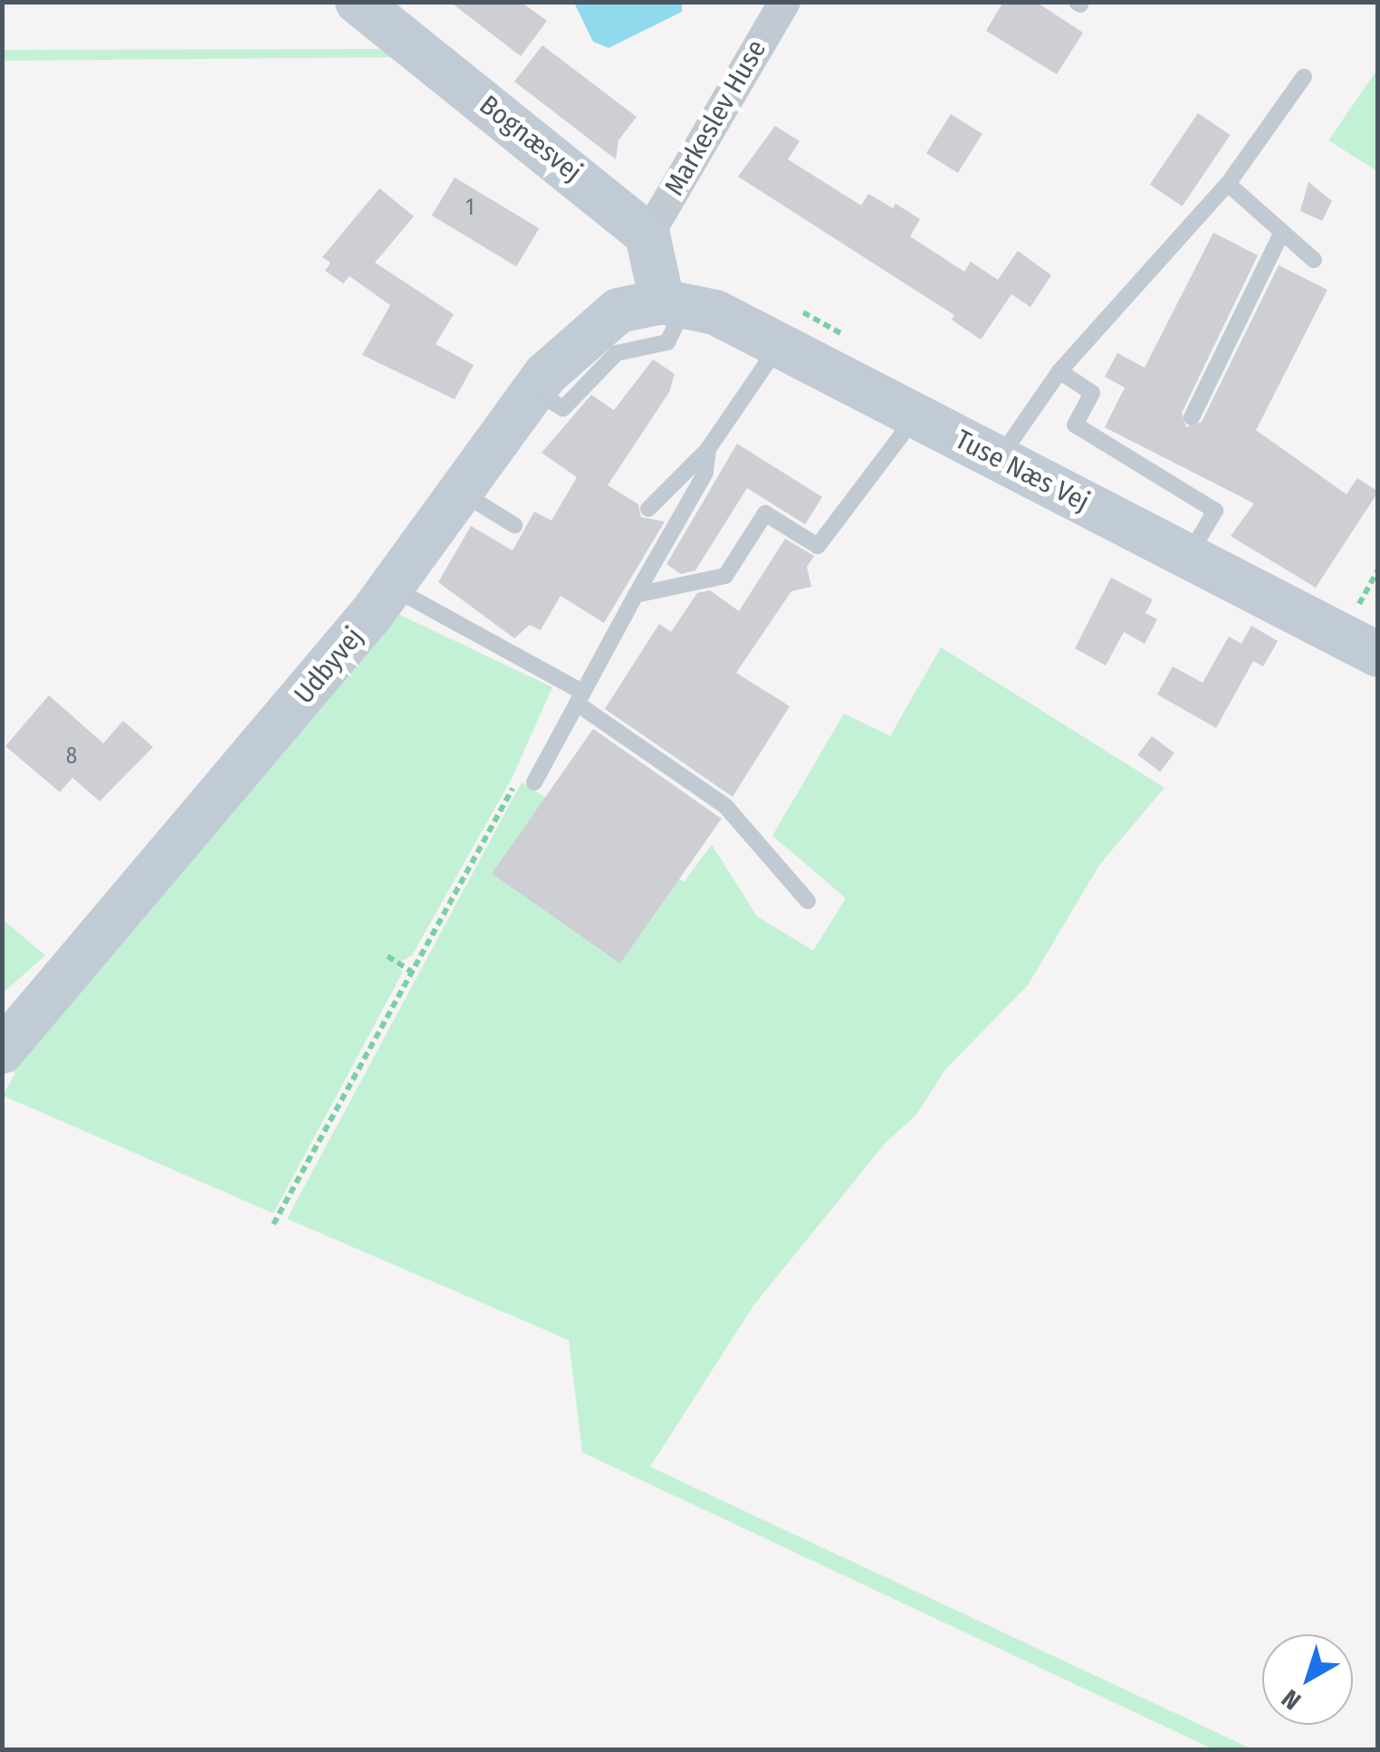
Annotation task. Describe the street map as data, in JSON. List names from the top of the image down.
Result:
{
  "streets": {
    "street": [
      "Markeslev Huse",
      "Bognæsvej",
      "Tuse Næs Vej",
      "Udbyvej"
    ]
  },
  "crossings": [
    ["Markeslev Huse", "Bognæsvej"],
    ["Tuse Næs Vej", "Udbyvej"]
  ],
  "house_numbers": ["1", "8"],
  "north": "bottom left"
}
